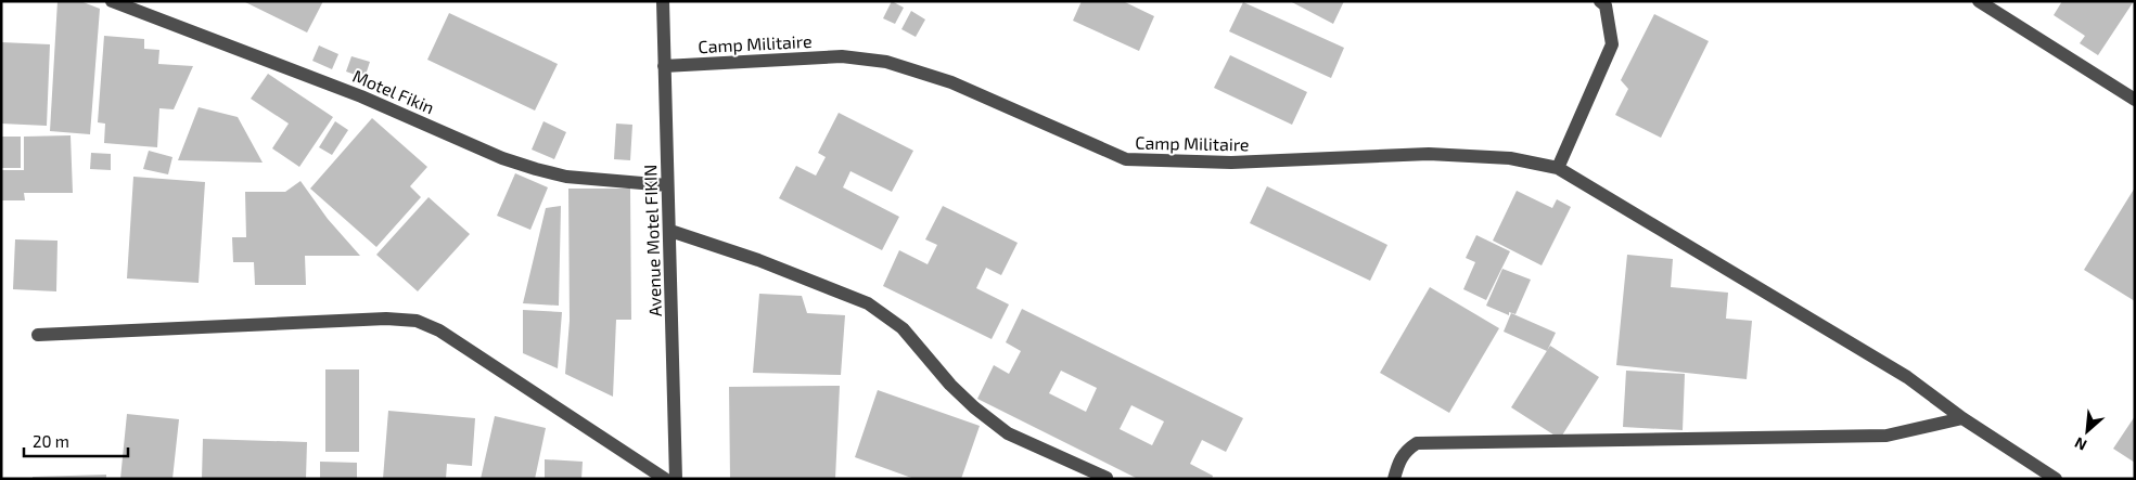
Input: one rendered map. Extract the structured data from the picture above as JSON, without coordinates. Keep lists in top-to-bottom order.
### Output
{
  "streets": {
    "street": ["Camp Militaire", "Motel Fikin", "Avenue Motel FIKIN"]
  },
  "crossings": [
    ["Camp Militaire", "Avenue Motel FIKIN"],
    ["Motel Fikin", "Avenue Motel FIKIN"]
  ],
  "scale_bar": "20 m",
  "north": "bottom left"
}
